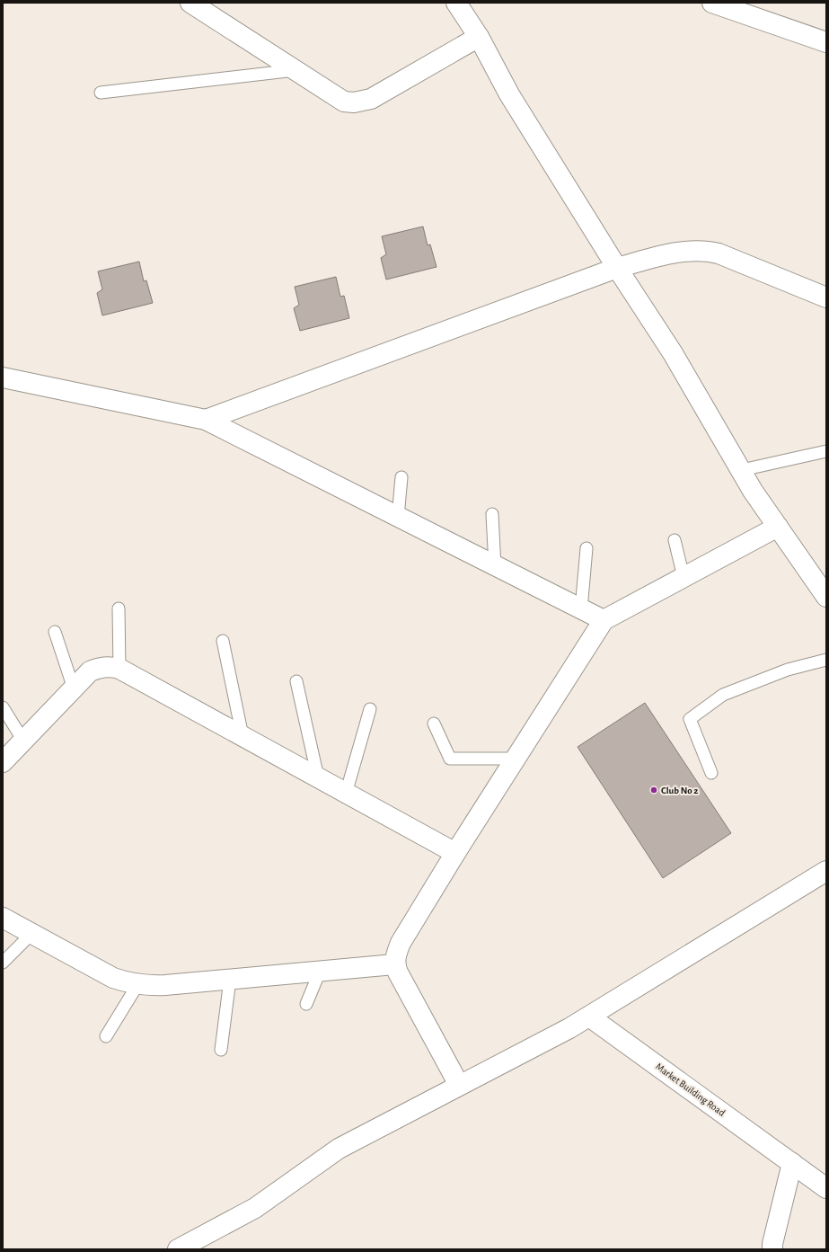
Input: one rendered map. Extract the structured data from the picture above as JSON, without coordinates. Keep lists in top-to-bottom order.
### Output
{
  "streets": {
    "street": ["Market Building Road"]
  },
  "places": ["Club No 2"]
}
